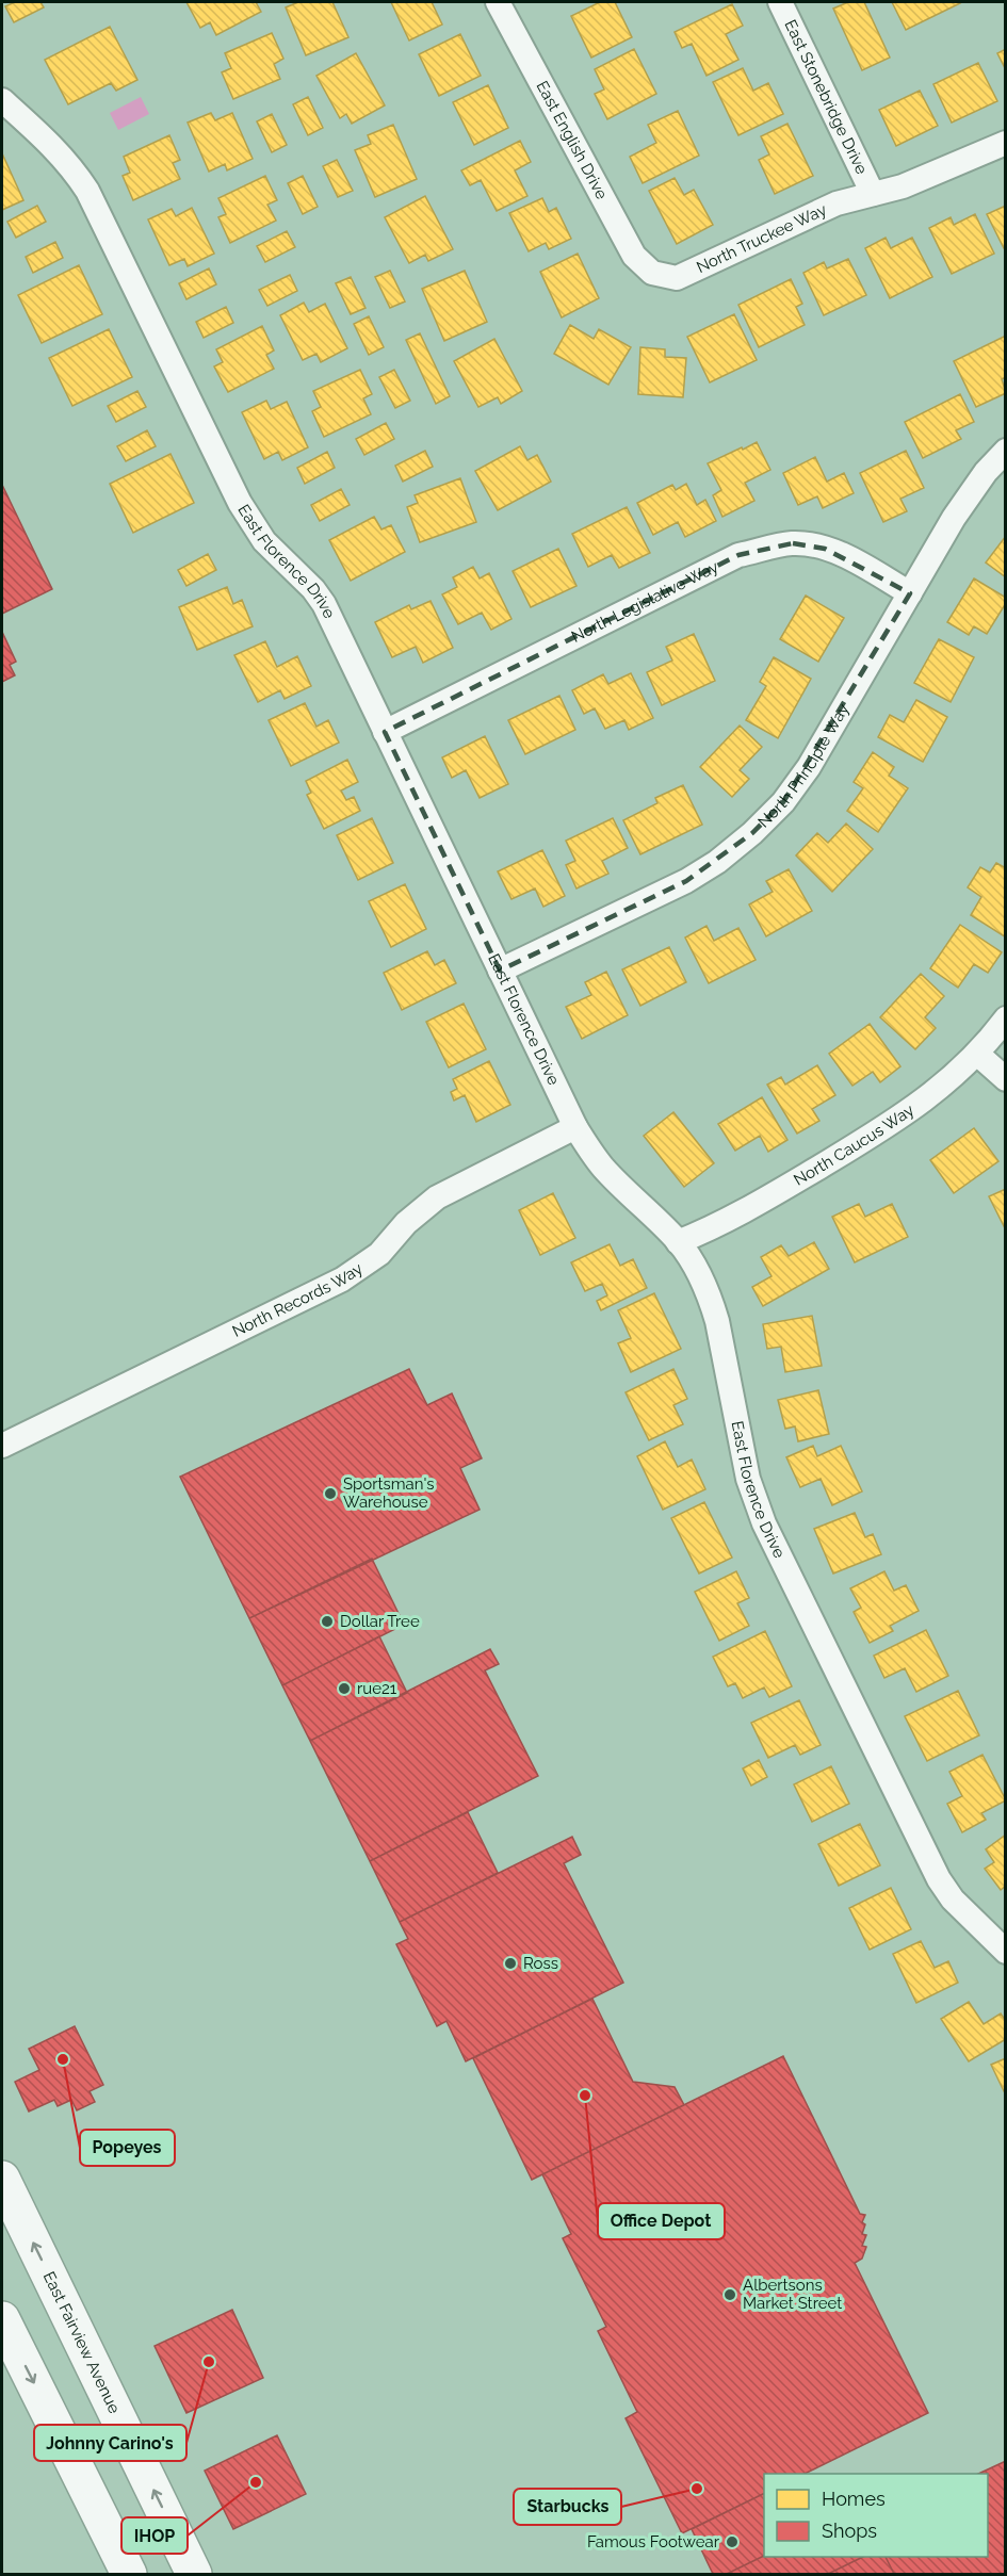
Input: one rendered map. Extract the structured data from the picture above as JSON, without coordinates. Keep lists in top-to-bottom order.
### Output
{
  "streets": {
    "main road": ["East Fairview Avenue"],
    "street": [
      "East Stonebridge Drive",
      "East English Drive",
      "North Truckee Way",
      "East Florence Drive",
      "North Legislative Way",
      "North Principle Way",
      "North Caucus Way",
      "North Records Way"
    ]
  },
  "crossings": [
    ["East Stonebridge Drive", "North Truckee Way"],
    ["East English Drive", "North Truckee Way"],
    ["East Florence Drive", "North Legislative Way"],
    ["East Florence Drive", "North Principle Way"],
    ["East Florence Drive", "North Caucus Way"],
    ["East Florence Drive", "North Records Way"],
    ["North Legislative Way", "North Principle Way"]
  ],
  "places": [
    "Sportsman's Warehouse",
    "Dollar Tree",
    "rue21",
    "Ross",
    "Popeyes",
    "Office Depot",
    "Albertsons Market Street",
    "Johnny Carino's",
    "IHOP",
    "Starbucks",
    "Famous Footwear"
  ],
  "legend": ["Homes", "Shops"]
}
